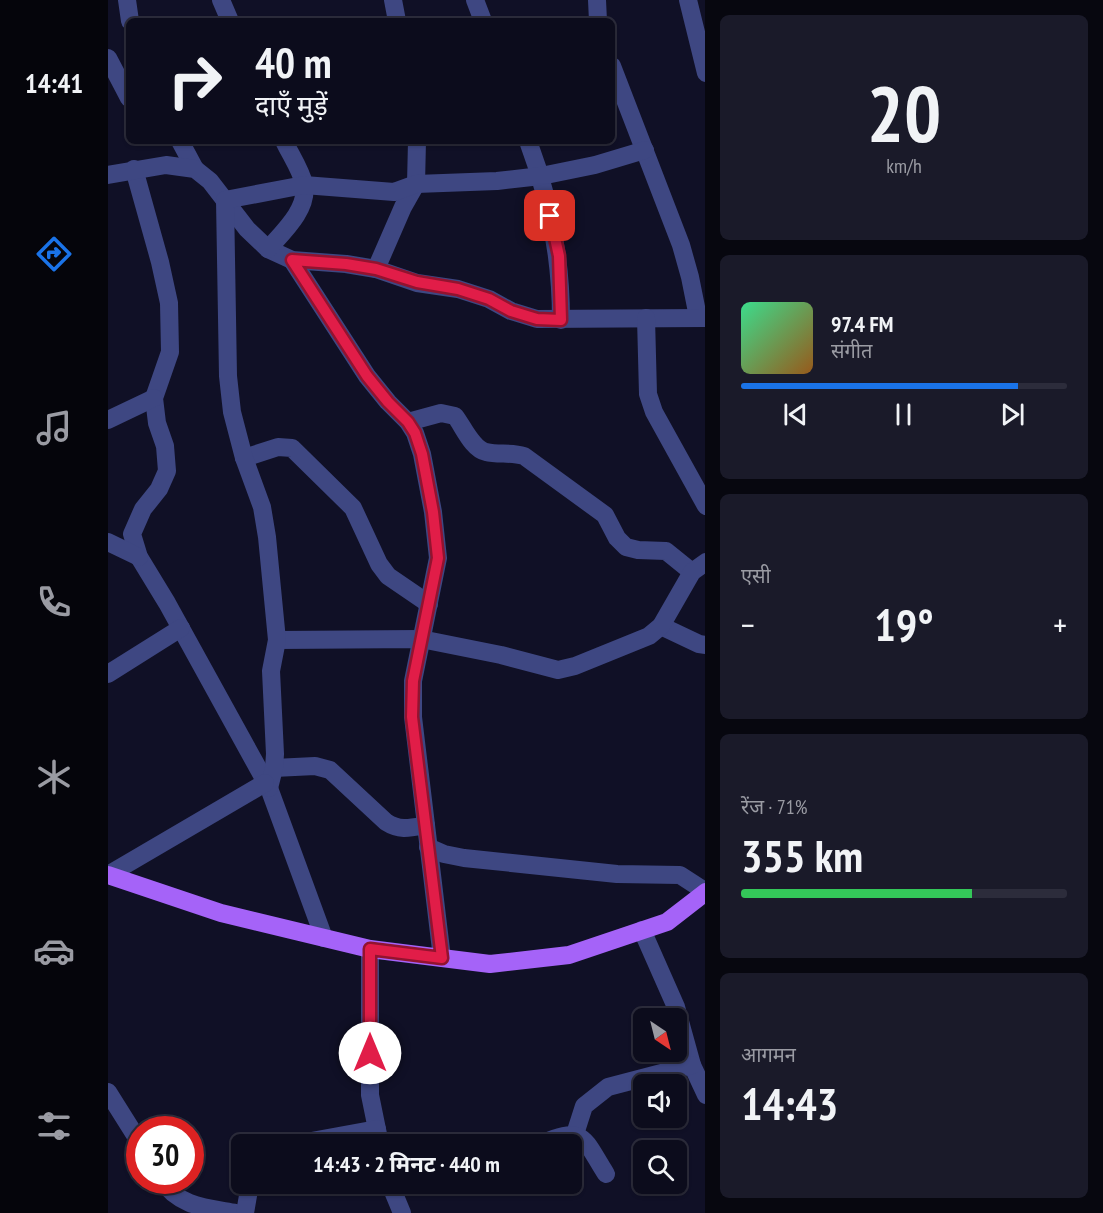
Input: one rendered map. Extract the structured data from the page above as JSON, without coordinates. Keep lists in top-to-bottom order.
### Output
{
  "north": "bottom right",
  "page": {
    "tabs": "14:41",
    "tile": [
      ["20", "km/h"],
      "एसी",
      ["रेंज · 71%", "355 km"],
      ["आगमन", "14:43"]
    ],
    "turn": ["40 m", "दाएँ मुड़ें"],
    "song": ["97.4 FM", "संगीत"],
    "heat": ["−", "19°", "+"],
    "limit": "30",
    "trip": "14:43 · 2 मिनट · 440 m"
  }
}
